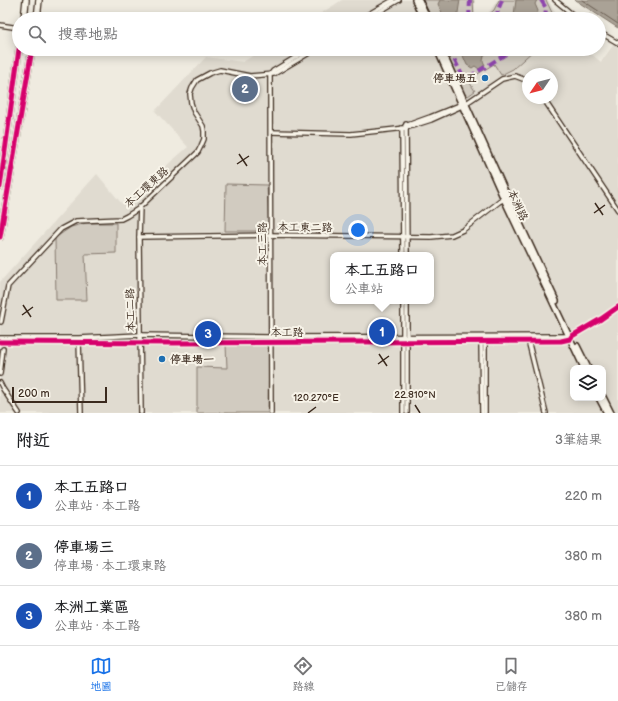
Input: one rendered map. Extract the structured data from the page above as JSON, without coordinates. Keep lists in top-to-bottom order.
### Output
{
  "streets": {
    "main road": ["本洲路"],
    "street": [
      "本工環東路",
      "本工東二路",
      "本工三路",
      "本工二路",
      "本工路"
    ]
  },
  "crossings": [
    ["本工環東路", "本工三路"],
    ["本工環東路", "本工二路"],
    ["本洲路", "本工東二路"],
    ["本洲路", "本工路"],
    ["本工東二路", "本工三路"],
    ["本工東二路", "本工二路"],
    ["本工三路", "本工路"],
    ["本工二路", "本工路"]
  ],
  "places": ["停車場五", "停車場一"],
  "scale_bar": "200 m",
  "north": "bottom left",
  "page": {
    "search": "搜尋地點",
    "pins": ["2", "1", "3"],
    "popup": ["本工五路口", "公車站"],
    "scale": "200 m",
    "heading": ["附近", "3筆結果"],
    "list": [
      {
        "mark": "1",
        "name": "本工五路口",
        "note": "公車站 · 本工路",
        "value": "220 m"
      },
      {
        "mark": "2",
        "name": "停車場三",
        "note": "停車場 · 本工環東路",
        "value": "380 m"
      },
      {
        "mark": "3",
        "name": "本洲工業區",
        "note": "公車站 · 本工路",
        "value": "380 m"
      }
    ],
    "nav": ["地圖", "路線", "已儲存"]
  },
  "coordinates": ["22.810°N", "120.270°E"]
}
